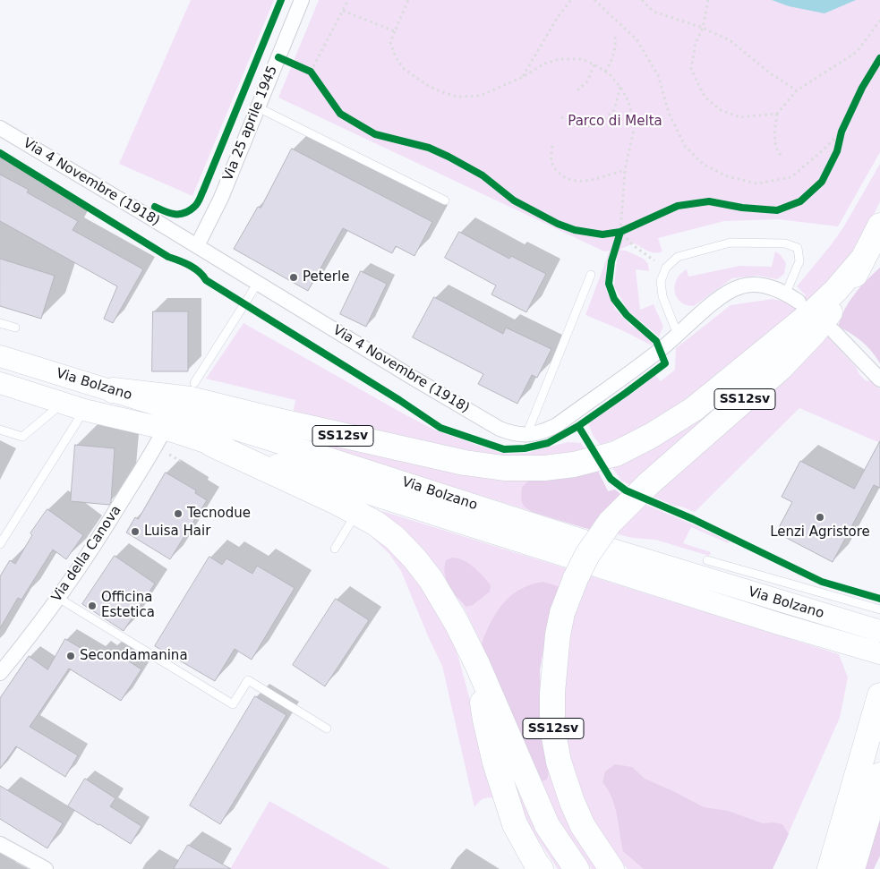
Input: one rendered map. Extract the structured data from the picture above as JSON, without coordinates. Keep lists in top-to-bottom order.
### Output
{
  "streets": {
    "highway": ["SS12sv"],
    "main road": ["Via Bolzano"],
    "street": ["Via 25 aprile 1945", "Via 4 Novembre (1918)", "Via della Canova"]
  },
  "crossings": [
    ["Via 25 aprile 1945", "Via 4 Novembre (1918)"],
    ["Via Bolzano", "SS12sv"],
    ["Via Bolzano", "Via della Canova"]
  ],
  "parks": ["Parco di Melta"],
  "places": [
    "Peterle",
    "Tecnodue",
    "Lenzi Agristore",
    "Luisa Hair",
    "Officina Estetica",
    "Secondamanina"
  ]
}
